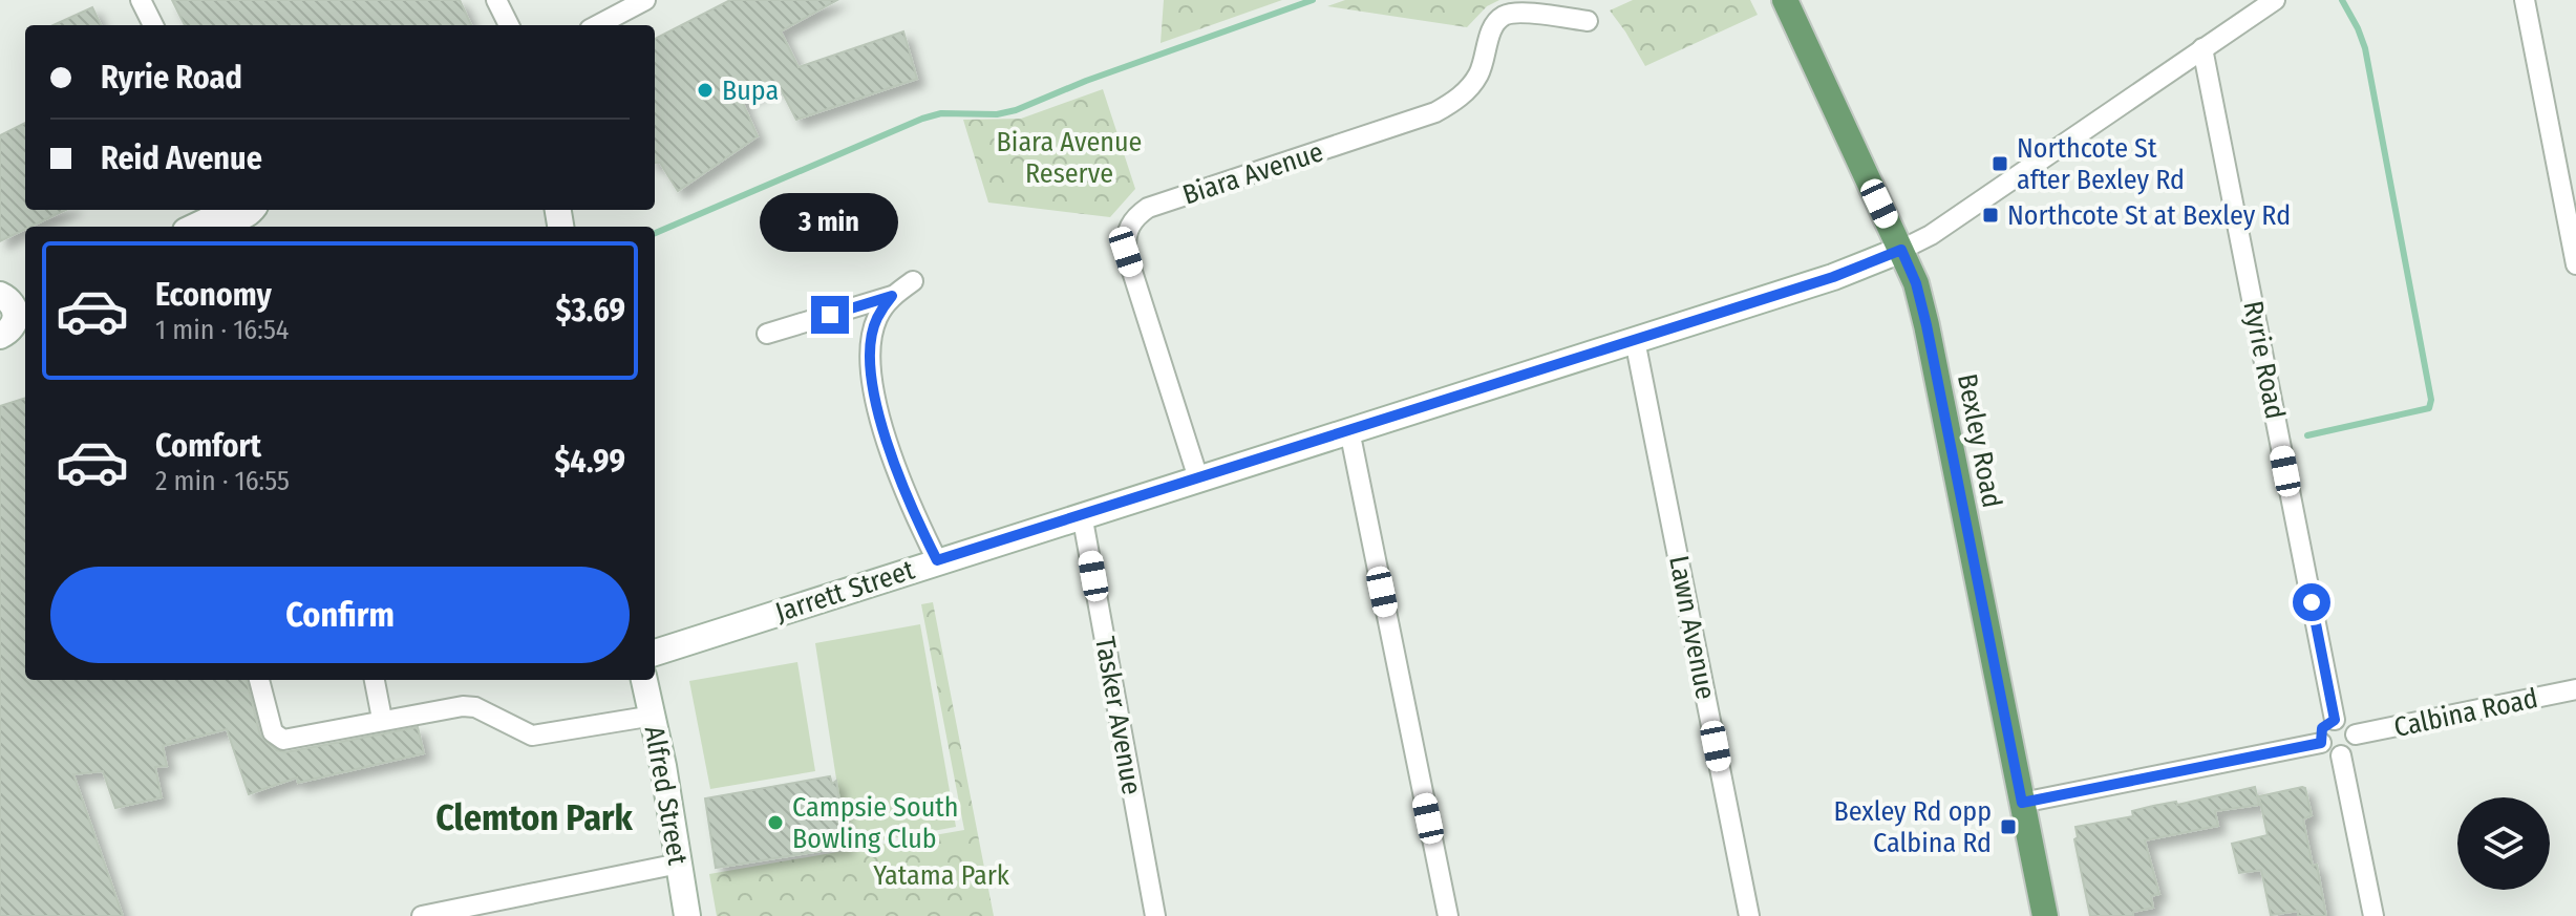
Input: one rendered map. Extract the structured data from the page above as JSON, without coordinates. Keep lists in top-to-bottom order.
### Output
{
  "streets": {
    "main road": ["Bexley Road"],
    "street": [
      "Biara Avenue",
      "Ryrie Road",
      "Jarrett Street",
      "Lawn Avenue",
      "Calbina Road",
      "Tasker Avenue",
      "Alfred Street"
    ]
  },
  "crossings": [
    ["Biara Avenue", "Jarrett Street"],
    ["Ryrie Road", "Calbina Road"],
    ["Bexley Road", "Jarrett Street"],
    ["Jarrett Street", "Lawn Avenue"],
    ["Jarrett Street", "Tasker Avenue"]
  ],
  "districts": ["Clemton Park"],
  "parks": ["Biara Avenue Reserve", "Yatama Park"],
  "places": {
    "other": ["Bupa", "Campsie South Bowling Club"],
    "transit": ["Northcote St after Bexley Rd", "Northcote St at Bexley Rd", "Bexley Rd opp Calbina Rd"]
  },
  "page": {
    "banner": ["Ryrie Road", "Reid Avenue"],
    "bubble": "3 min",
    "list": [
      {
        "name": "Economy",
        "note": "1 min · 16:54",
        "value": "$3.69"
      },
      {
        "name": "Comfort",
        "note": "2 min · 16:55",
        "value": "$4.99"
      }
    ],
    "buttons": "Confirm"
  }
}
